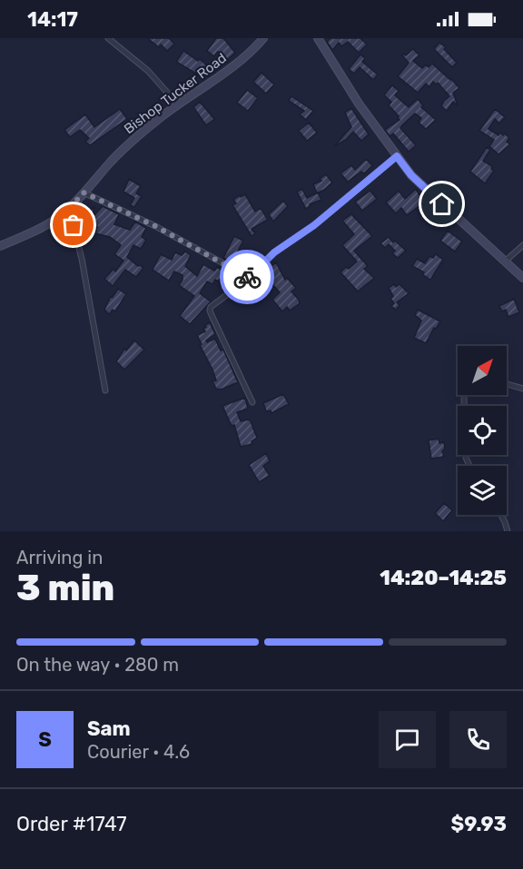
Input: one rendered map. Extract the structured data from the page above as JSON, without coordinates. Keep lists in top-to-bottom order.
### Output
{
  "streets": {
    "main road": ["Bishop Tucker Road"]
  },
  "north": "top right",
  "page": {
    "status": "14:17",
    "heading": ["3 min", "Arriving in", "14:20–14:25"],
    "panel": [
      "Sam",
      "Courier · 4.6",
      "Order #1747",
      "$9.93"
    ],
    "bar": "On the way · 280 m",
    "round": "S"
  }
}
